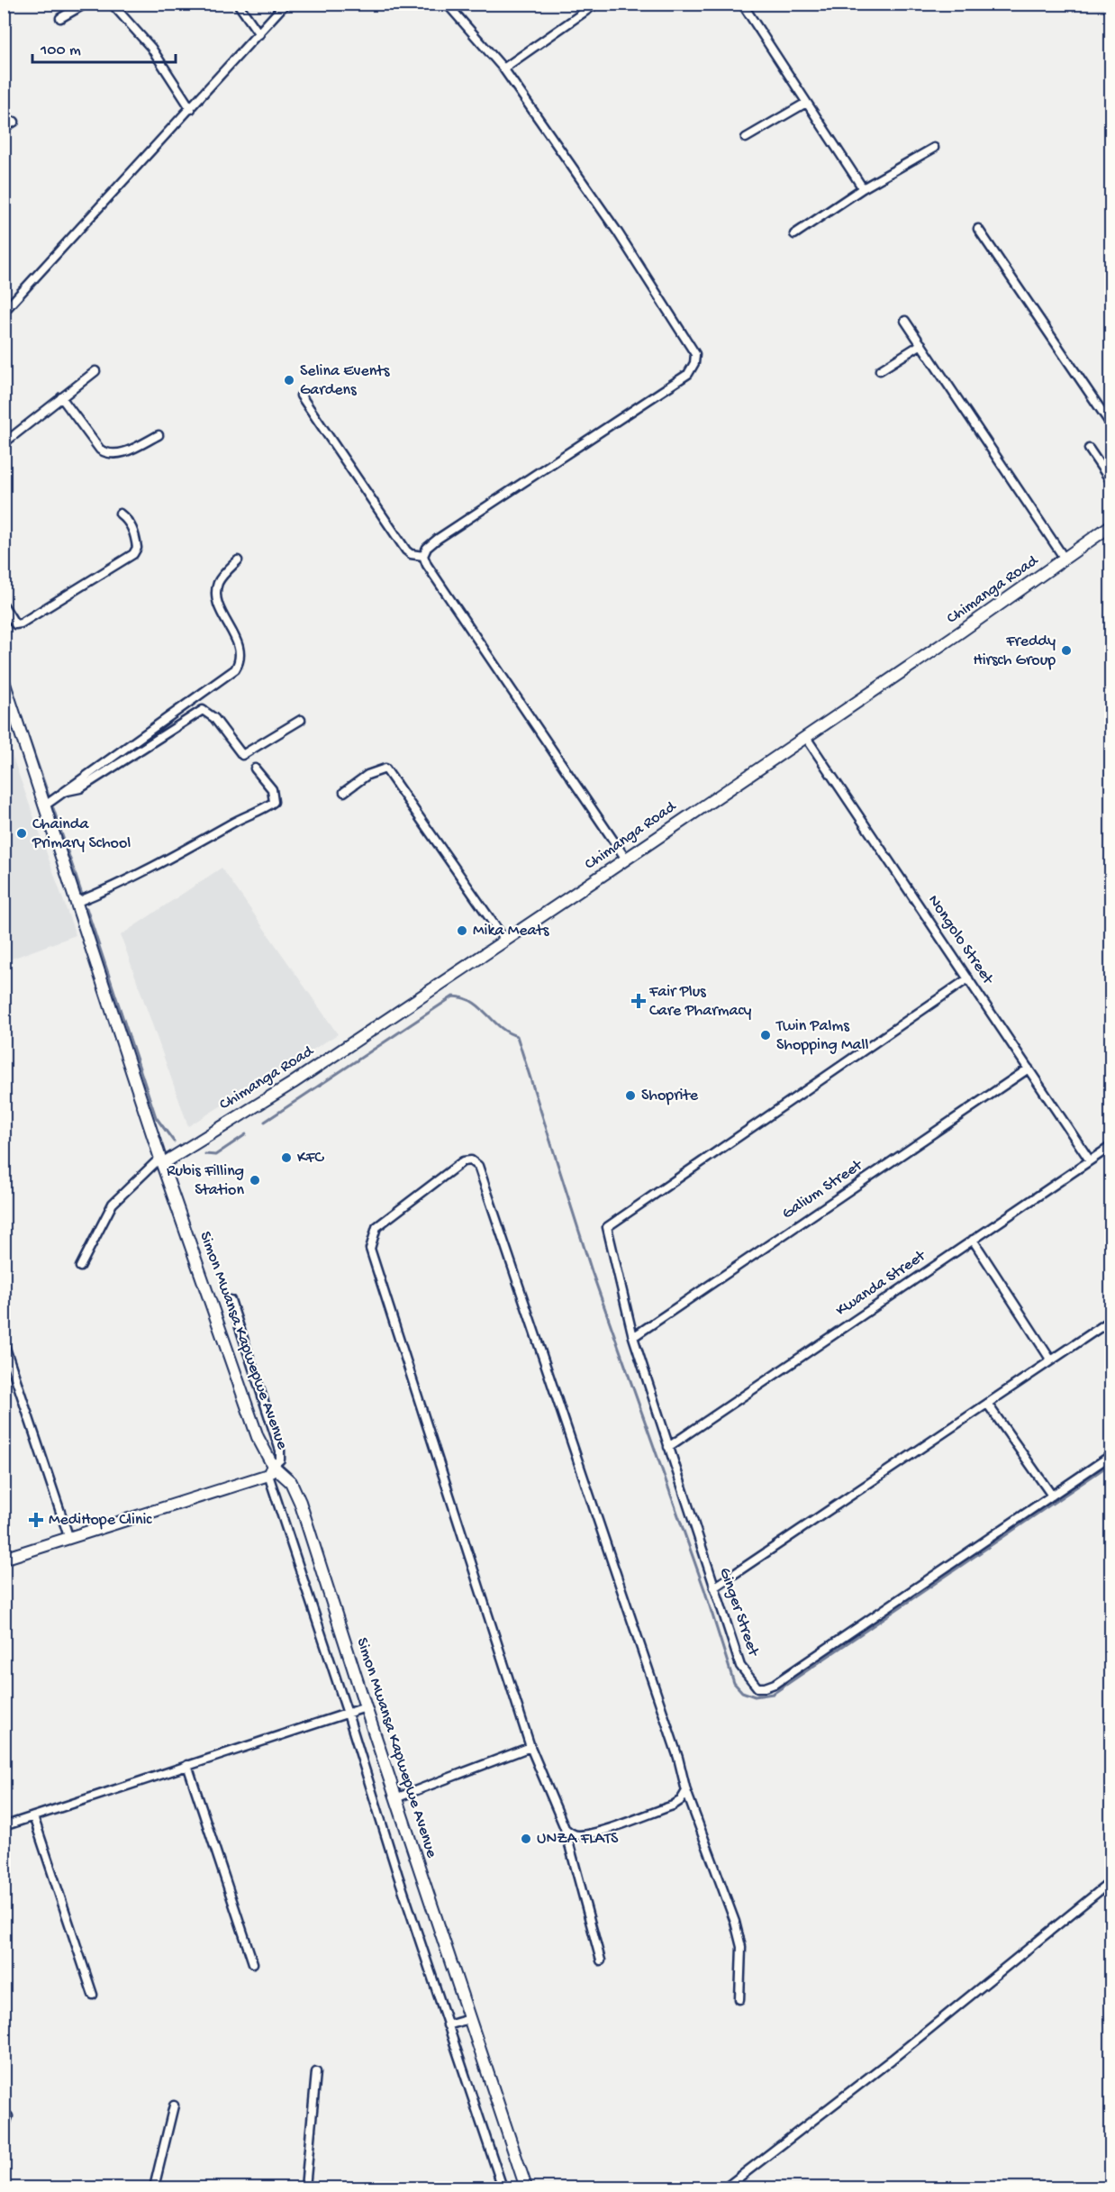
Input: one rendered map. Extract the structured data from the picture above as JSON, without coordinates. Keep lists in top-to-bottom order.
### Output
{
  "streets": {
    "main road": ["Chimanga Road", "Simon Mwansa Kapwepwe Avenue"],
    "street": [
      "Nongolo Street",
      "Galium Street",
      "Kwanda Street",
      "Ginger Street"
    ]
  },
  "crossings": [
    ["Chimanga Road", "Nongolo Street"],
    ["Chimanga Road", "Simon Mwansa Kapwepwe Avenue"],
    ["Nongolo Street", "Galium Street"],
    ["Nongolo Street", "Kwanda Street"],
    ["Nongolo Street", "Ginger Street"],
    ["Galium Street", "Ginger Street"],
    ["Kwanda Street", "Ginger Street"]
  ],
  "places": {
    "other": [
      "Selina Events Gardens",
      "Freddy Hirsch Group",
      "Chainda Primary School",
      "Mika Meats",
      "Twin Palms Shopping Mall",
      "Shoprite",
      "KFC",
      "Rubis Filling Station",
      "UNZA FLATS"
    ],
    "health": ["Fair Plus Care Pharmacy", "MediHope Clinic"]
  },
  "scale_bar": "100 m"
}
